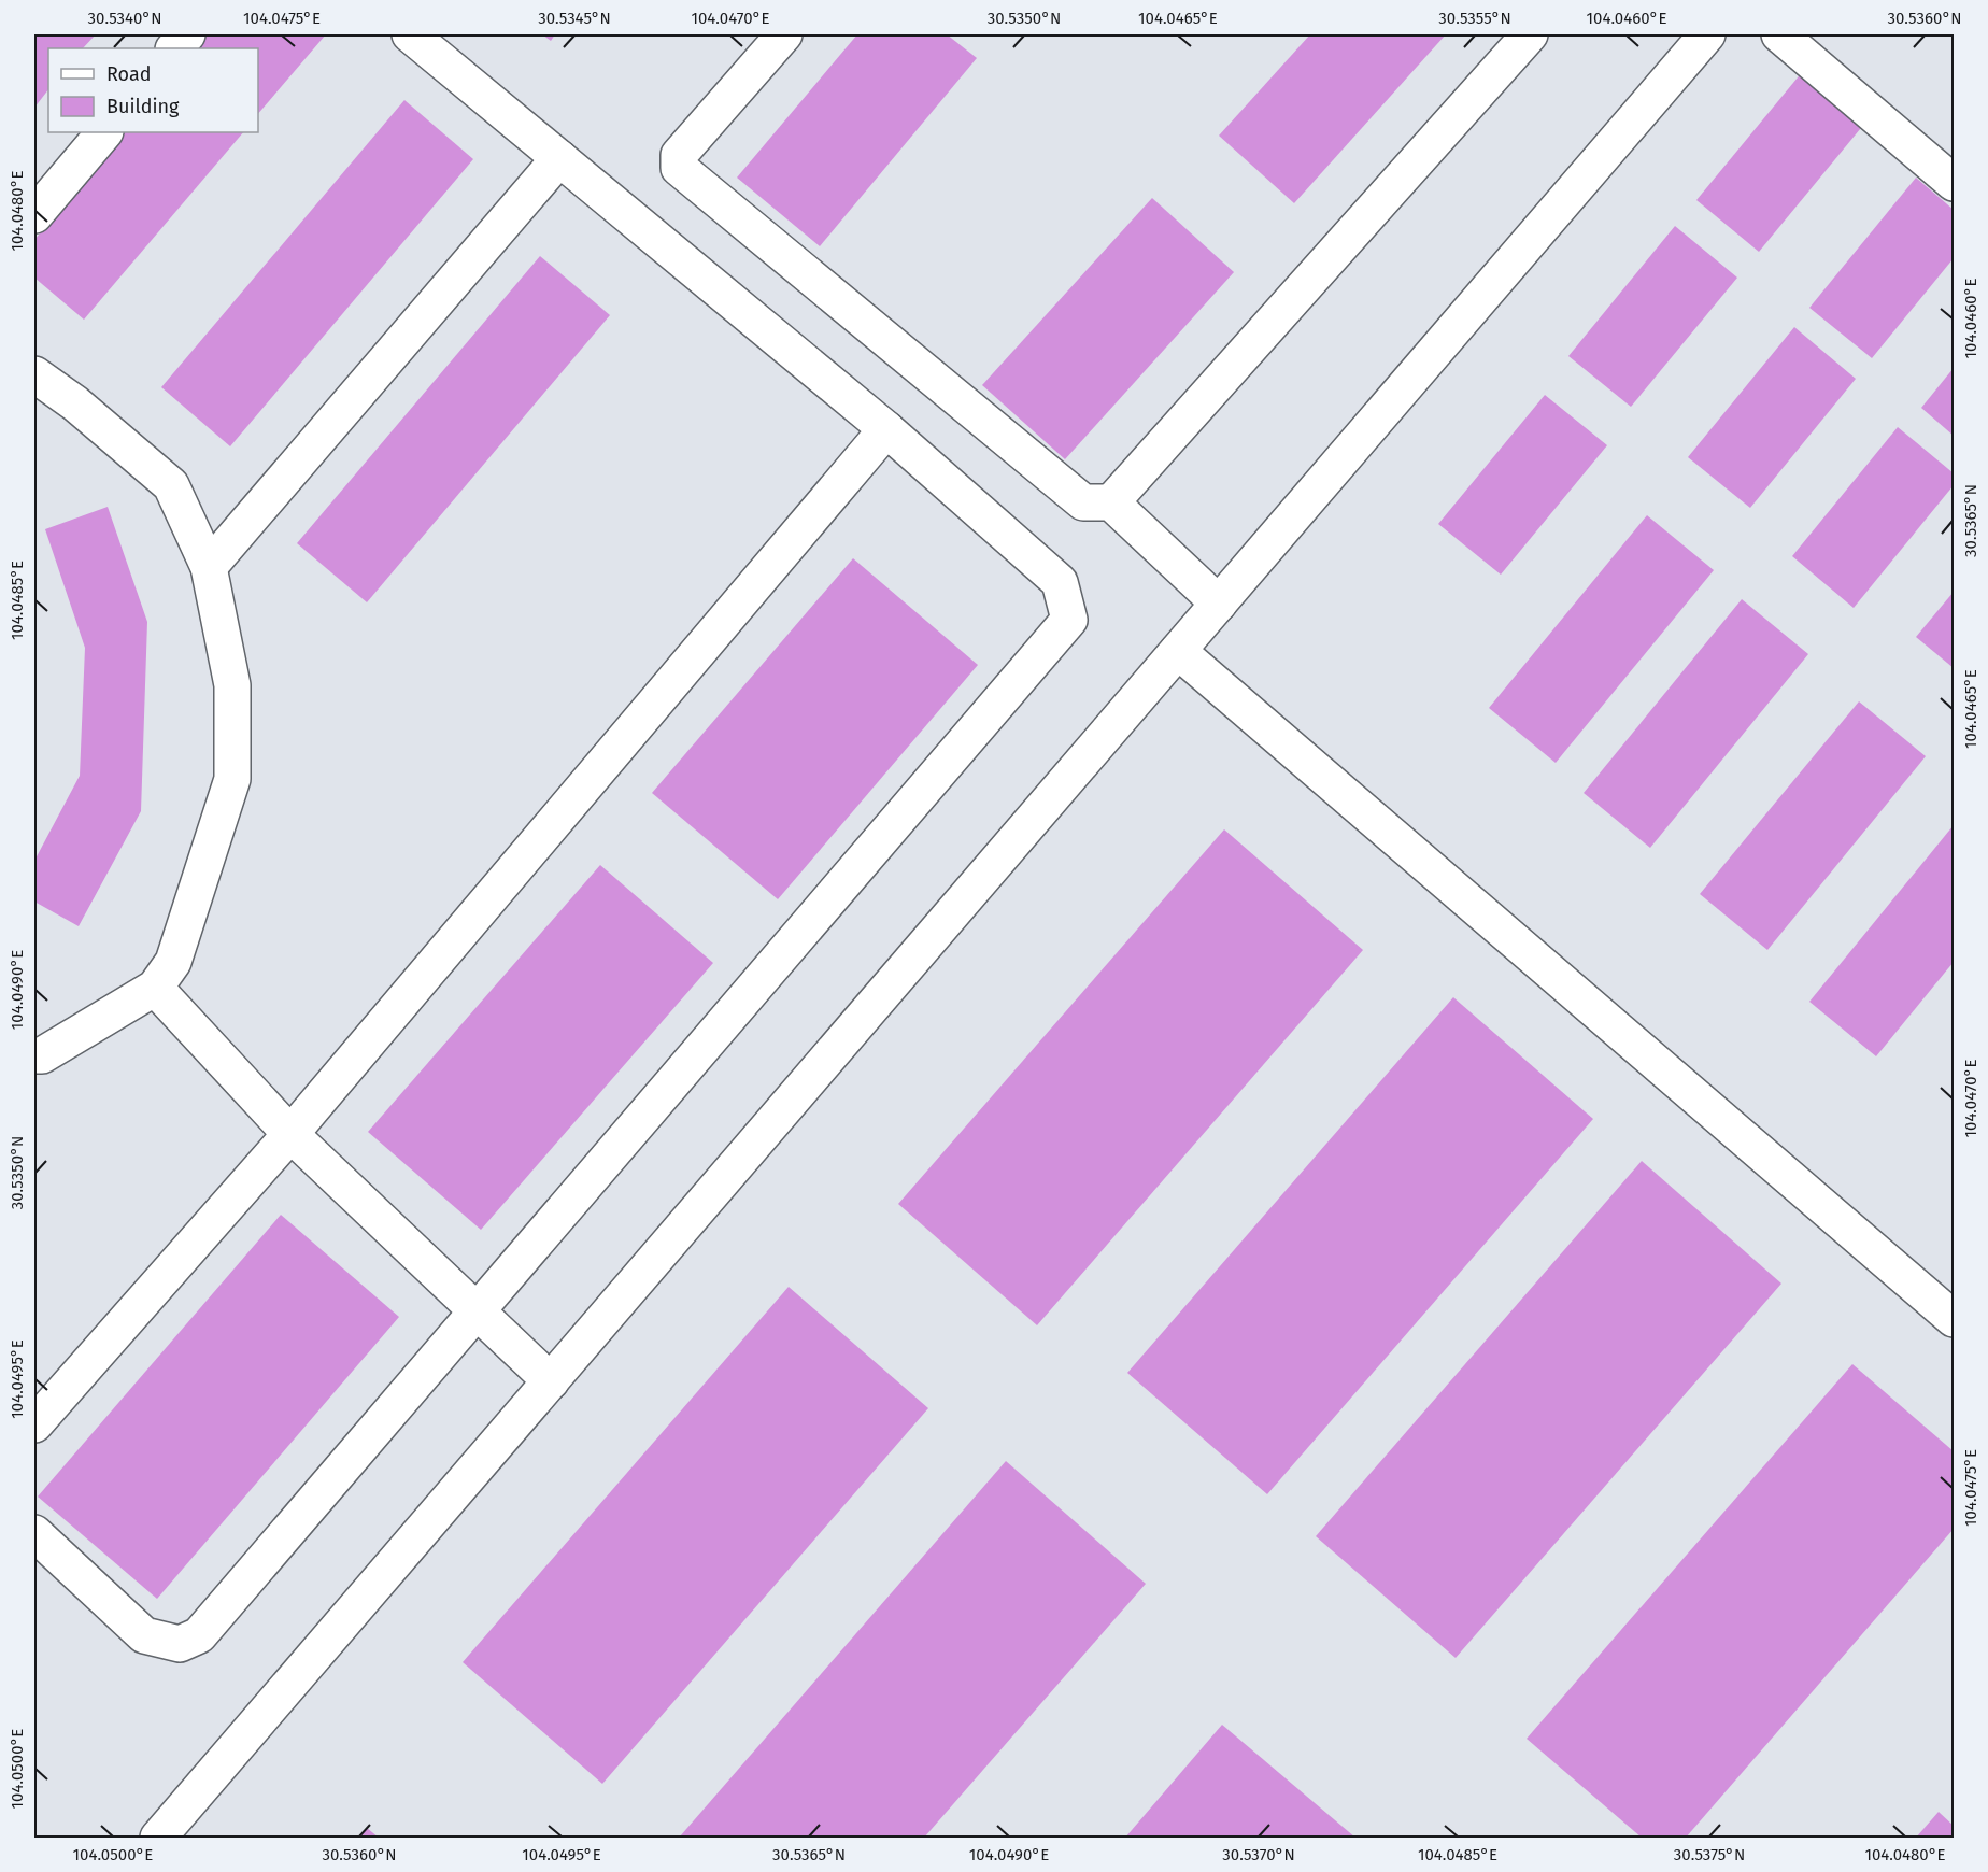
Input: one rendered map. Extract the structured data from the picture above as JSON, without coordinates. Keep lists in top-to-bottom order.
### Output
{
  "legend": ["Road", "Building"],
  "coordinates": [
    "30.5340°N",
    "104.0475°E",
    "30.5345°N",
    "104.0470°E",
    "30.5350°N",
    "104.0465°E",
    "30.5355°N",
    "104.0460°E",
    "30.5360°N",
    "104.0480°E",
    "30.5365°N",
    "104.0485°E",
    "104.0490°E",
    "104.0495°E",
    "104.0500°E",
    "30.5370°N",
    "30.5375°N"
  ]
}
